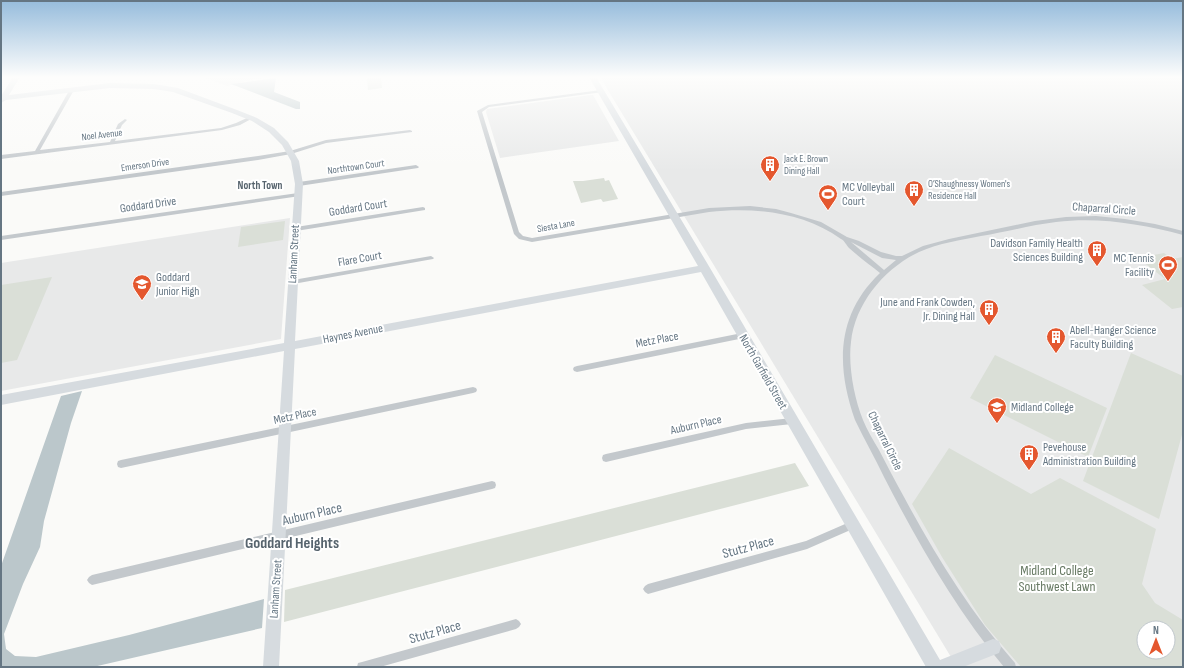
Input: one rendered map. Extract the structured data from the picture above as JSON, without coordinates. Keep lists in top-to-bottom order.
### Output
{
  "streets": {
    "street": [
      "Noel Avenue",
      "Emerson Drive",
      "Northtown Court",
      "Goddard Drive",
      "Goddard Court",
      "Chaparral Circle",
      "Siesta Lane",
      "Lanham Street",
      "Flare Court",
      "Haynes Avenue",
      "Metz Place",
      "North Garfield Street",
      "Auburn Place",
      "Stutz Place"
    ]
  },
  "crossings": [
    ["Noel Avenue", "Lanham Street"],
    ["Emerson Drive", "Lanham Street"],
    ["Northtown Court", "Goddard Drive"],
    ["Northtown Court", "Lanham Street"],
    ["Goddard Drive", "Lanham Street"],
    ["Goddard Court", "Lanham Street"],
    ["Chaparral Circle", "Siesta Lane"],
    ["Siesta Lane", "North Garfield Street"],
    ["Lanham Street", "Flare Court"],
    ["Lanham Street", "Haynes Avenue"],
    ["Lanham Street", "Metz Place"],
    ["Lanham Street", "Auburn Place"],
    ["Haynes Avenue", "North Garfield Street"],
    ["Metz Place", "North Garfield Street"],
    ["North Garfield Street", "Auburn Place"],
    ["North Garfield Street", "Stutz Place"]
  ],
  "districts": ["North Town", "Goddard Heights"],
  "parks": ["Midland College Southwest Lawn"],
  "places": {
    "building": [
      "Jack E. Brown Dining Hall",
      "O’Shaughnessy Women's Residence Hall",
      "Davidson Family Health Sciences Building",
      "June and Frank Cowden, Jr. Dining Hall",
      "Abell-Hanger Science Faculty Building",
      "Pevehouse Administration Building"
    ],
    "sports": ["MC Volleyball Court", "MC Tennis Facility"],
    "school or university": ["Goddard Junior High", "Midland College"]
  },
  "north": "top"
}
